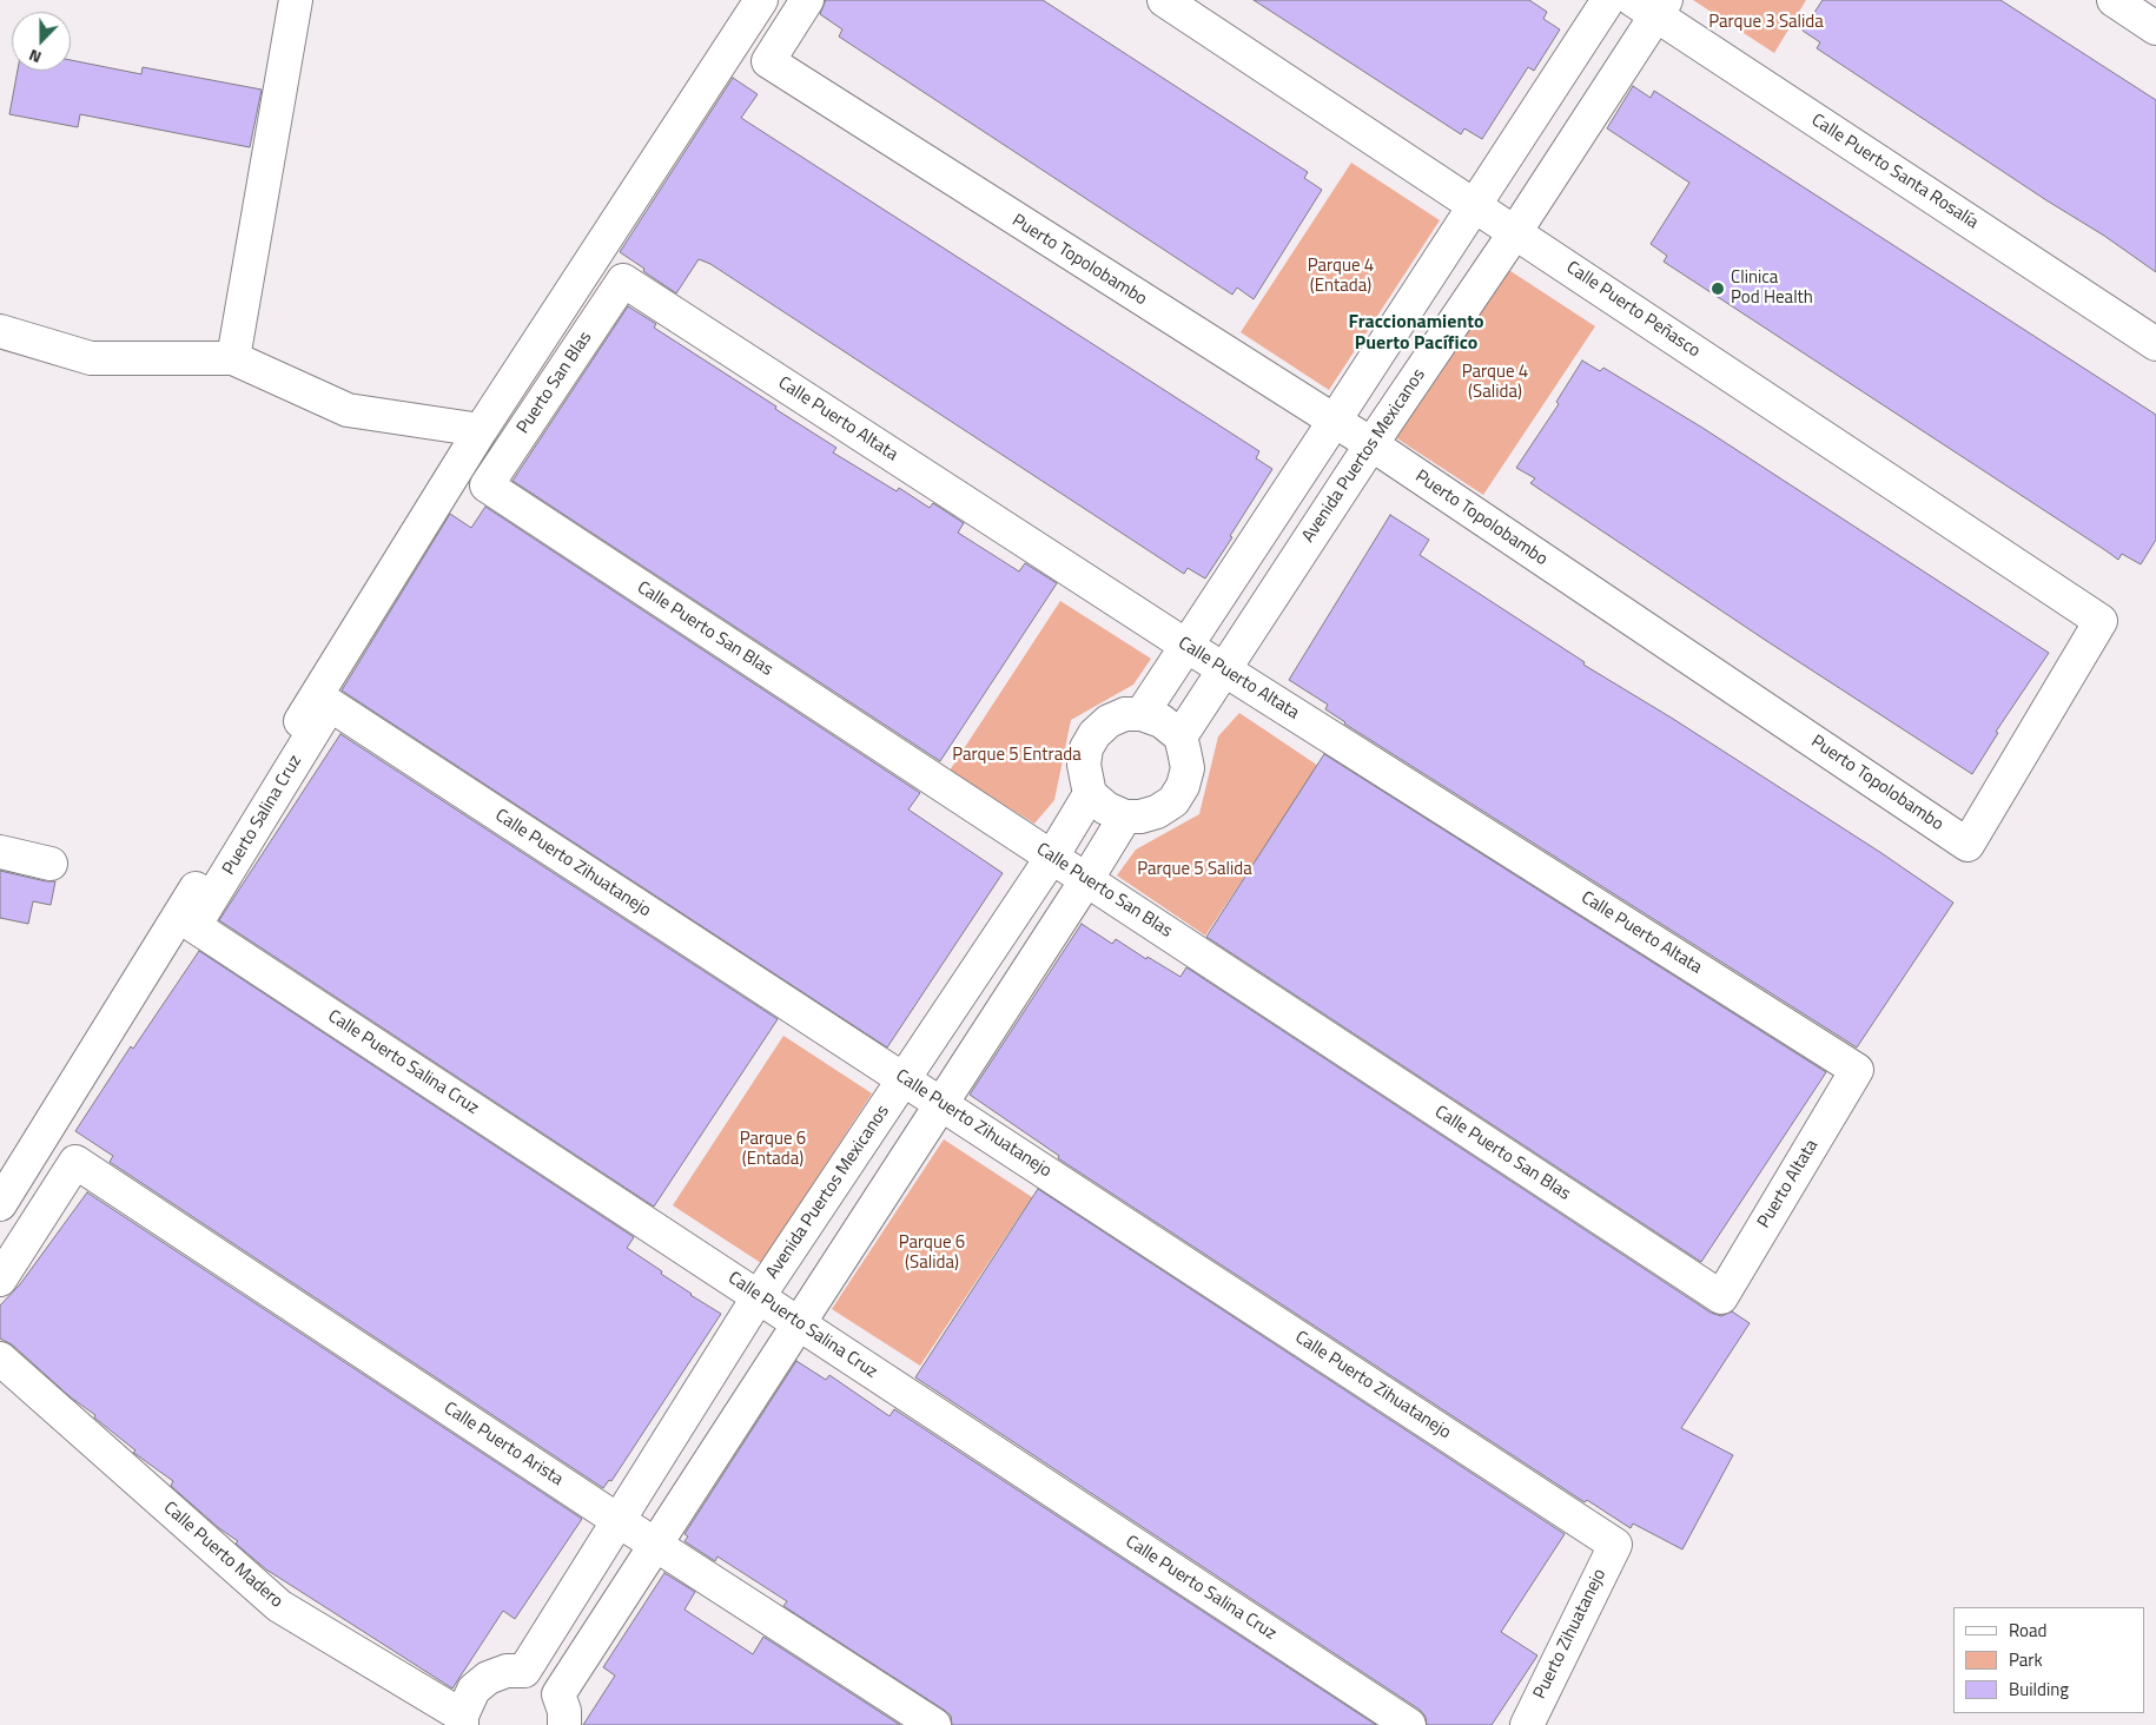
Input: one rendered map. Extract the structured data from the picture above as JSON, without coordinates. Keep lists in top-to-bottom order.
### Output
{
  "streets": {
    "street": [
      "Calle Puerto Santa Rosalía",
      "Puerto Topolobambo",
      "Calle Puerto Peñasco",
      "Puerto San Blas",
      "Calle Puerto Altata",
      "Avenida Puertos Mexicanos",
      "Calle Puerto San Blas",
      "Puerto Salina Cruz",
      "Calle Puerto Zihuatanejo",
      "Calle Puerto Salina Cruz",
      "Puerto Altata",
      "Calle Puerto Arista",
      "Calle Puerto Madero",
      "Puerto Zihuatanejo"
    ]
  },
  "crossings": [
    ["Calle Puerto Santa Rosalía", "Avenida Puertos Mexicanos"],
    ["Puerto Topolobambo", "Calle Puerto Peñasco"],
    ["Puerto Topolobambo", "Avenida Puertos Mexicanos"],
    ["Calle Puerto Peñasco", "Avenida Puertos Mexicanos"],
    ["Puerto San Blas", "Calle Puerto Altata"],
    ["Puerto San Blas", "Calle Puerto San Blas"],
    ["Calle Puerto Altata", "Avenida Puertos Mexicanos"],
    ["Calle Puerto Altata", "Puerto Altata"],
    ["Avenida Puertos Mexicanos", "Calle Puerto San Blas"],
    ["Avenida Puertos Mexicanos", "Calle Puerto Zihuatanejo"],
    ["Avenida Puertos Mexicanos", "Calle Puerto Salina Cruz"],
    ["Avenida Puertos Mexicanos", "Calle Puerto Arista"],
    ["Avenida Puertos Mexicanos", "Calle Puerto Madero"],
    ["Calle Puerto San Blas", "Puerto Altata"],
    ["Puerto Salina Cruz", "Calle Puerto Zihuatanejo"],
    ["Puerto Salina Cruz", "Calle Puerto Salina Cruz"],
    ["Calle Puerto Zihuatanejo", "Puerto Zihuatanejo"]
  ],
  "districts": ["Fraccionamiento Puerto Pacífico"],
  "parks": [
    "Parque 3 Salida",
    "Parque 4 (Entada)",
    "Parque 4 (Salida)",
    "Parque 5 Entrada",
    "Parque 5 Salida",
    "Parque 6 (Entada)",
    "Parque 6 (Salida)"
  ],
  "places": ["Clinica Pod Health"],
  "legend": ["Road", "Park", "Building"],
  "north": "bottom"
}
